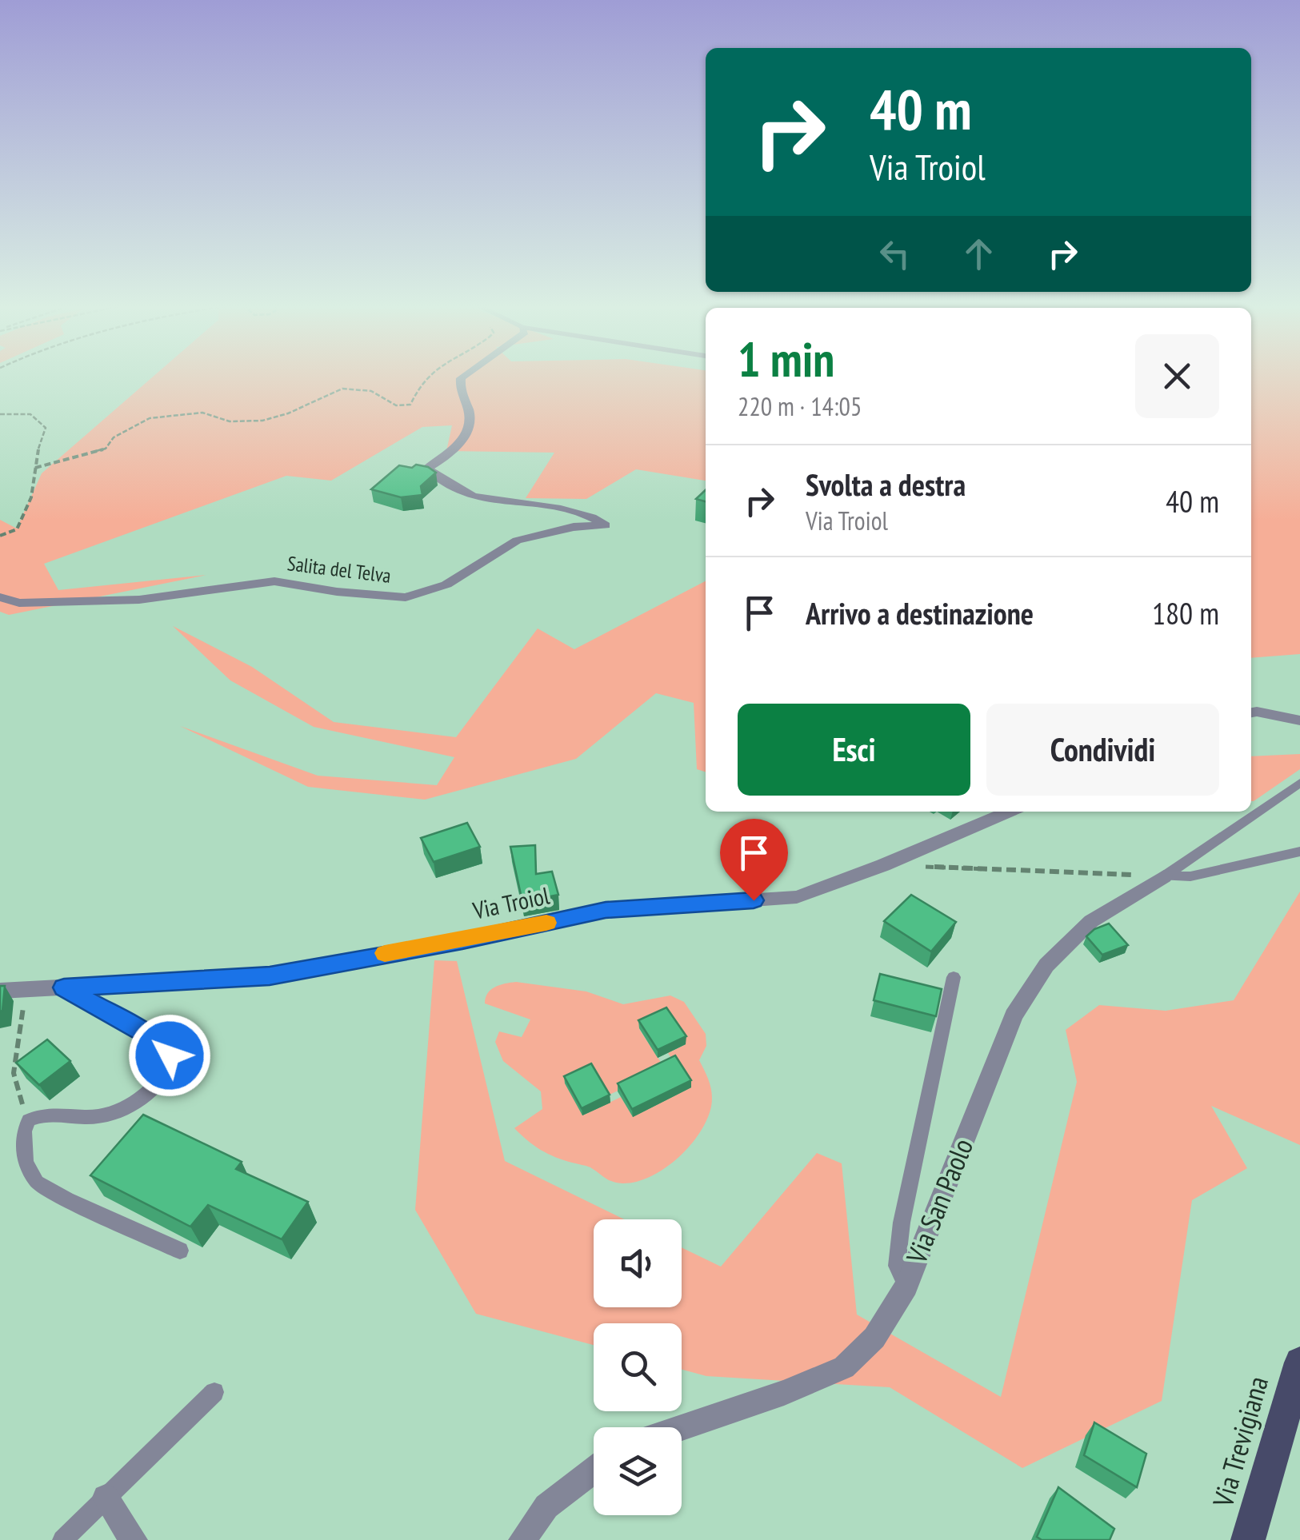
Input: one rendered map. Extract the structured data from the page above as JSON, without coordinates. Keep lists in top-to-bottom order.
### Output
{
  "streets": {
    "main road": ["Via Trevigiana"],
    "street": ["Salita del Telva", "Via Troiol", "Via San Paolo"]
  },
  "page": {
    "turn": ["40 m", "Via Troiol"],
    "heading": ["1 min", "220 m · 14:05"],
    "list": [
      {
        "name": "Svolta a destra",
        "note": "Via Troiol",
        "value": "40 m"
      },
      {
        "name": "Arrivo a destinazione",
        "value": "180 m"
      }
    ],
    "buttons": ["Esci", "Condividi"]
  }
}
